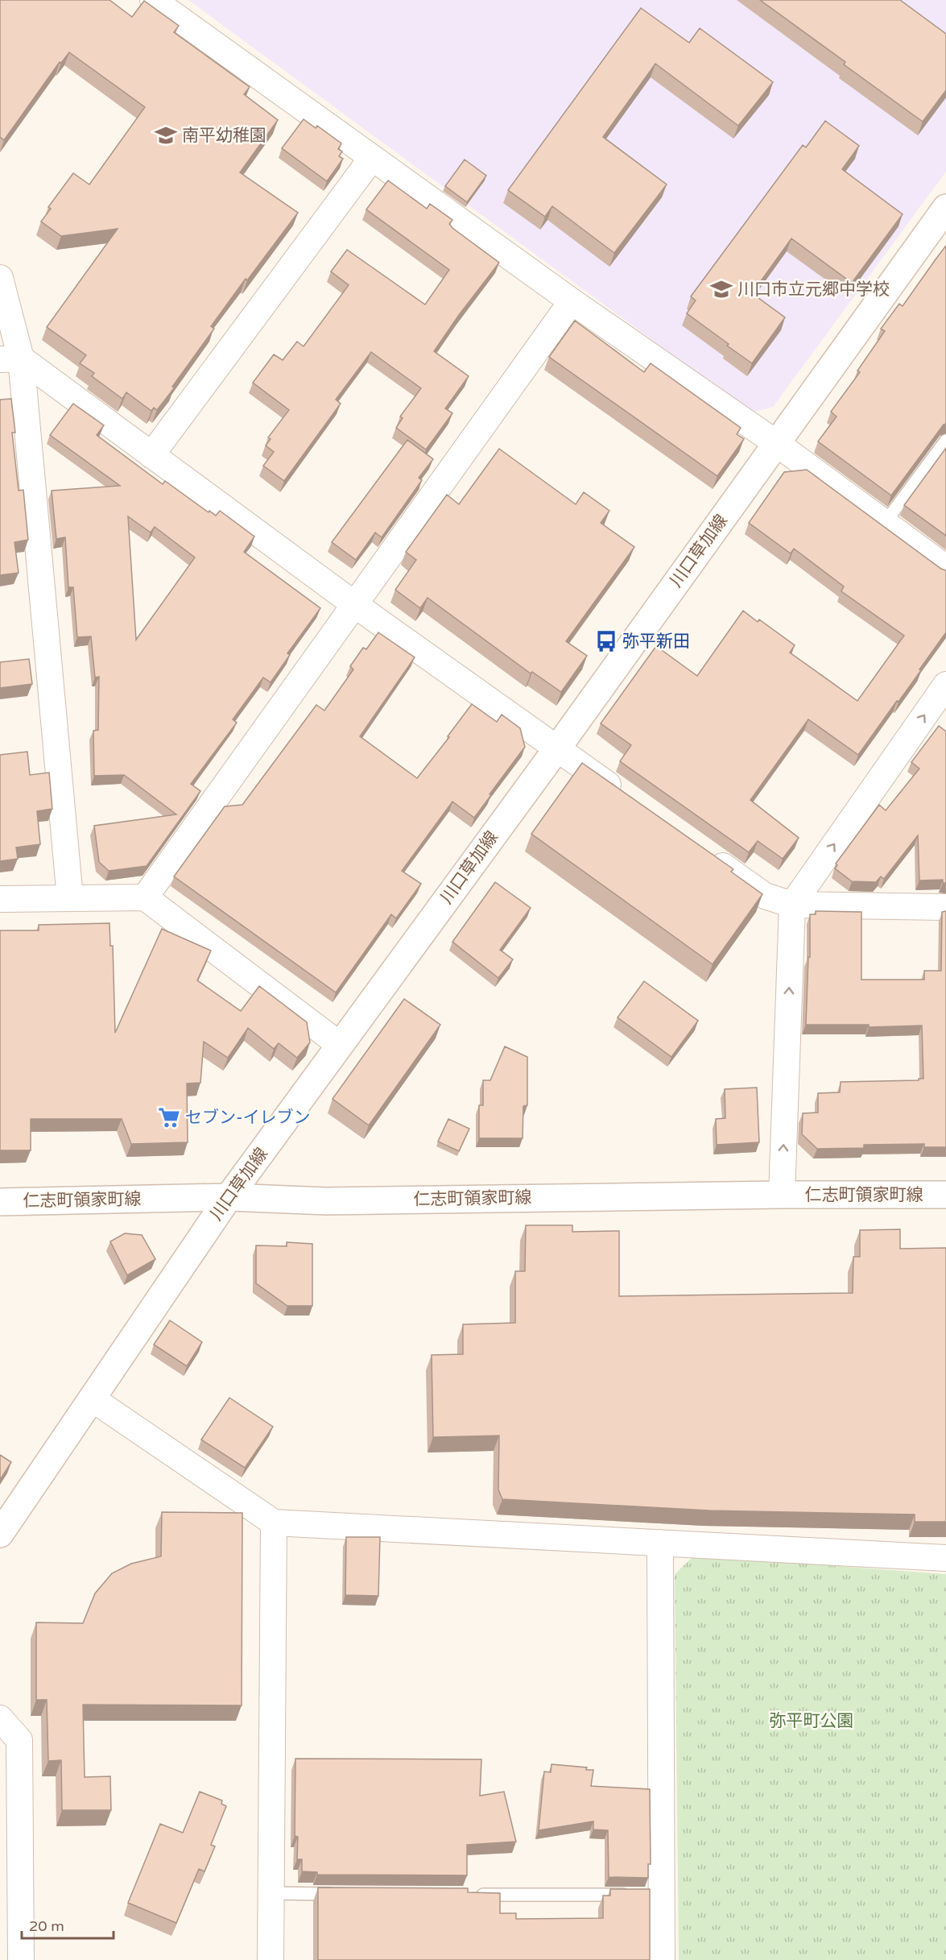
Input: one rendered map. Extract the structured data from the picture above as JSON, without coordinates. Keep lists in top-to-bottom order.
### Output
{
  "streets": {
    "main road": ["川口草加線", "仁志町領家町線"]
  },
  "crossings": [
    ["川口草加線", "仁志町領家町線"]
  ],
  "parks": ["弥平町公園"],
  "places": {
    "school or university": ["南平幼稚園", "川口市立元郷中学校"],
    "bus stop": ["弥平新田"],
    "supermarket": ["セブン-イレブン"]
  },
  "scale_bar": "20 m"
}
